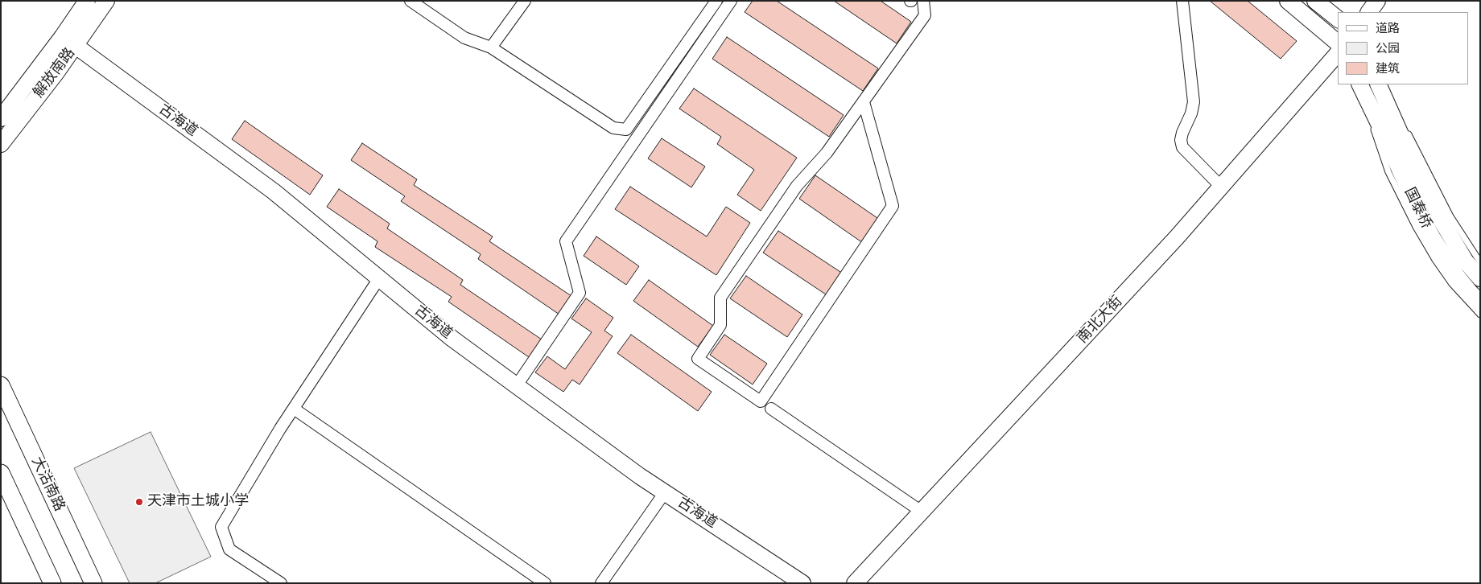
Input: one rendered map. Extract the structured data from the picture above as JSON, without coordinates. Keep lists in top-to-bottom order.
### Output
{
  "streets": {
    "main road": ["大沽南路"],
    "street": [
      "解放南路",
      "古海道",
      "国泰桥",
      "南北大街"
    ]
  },
  "crossings": [
    ["解放南路", "古海道"]
  ],
  "places": ["天津市土城小学"],
  "legend": ["道路", "公园", "建筑"]
}
